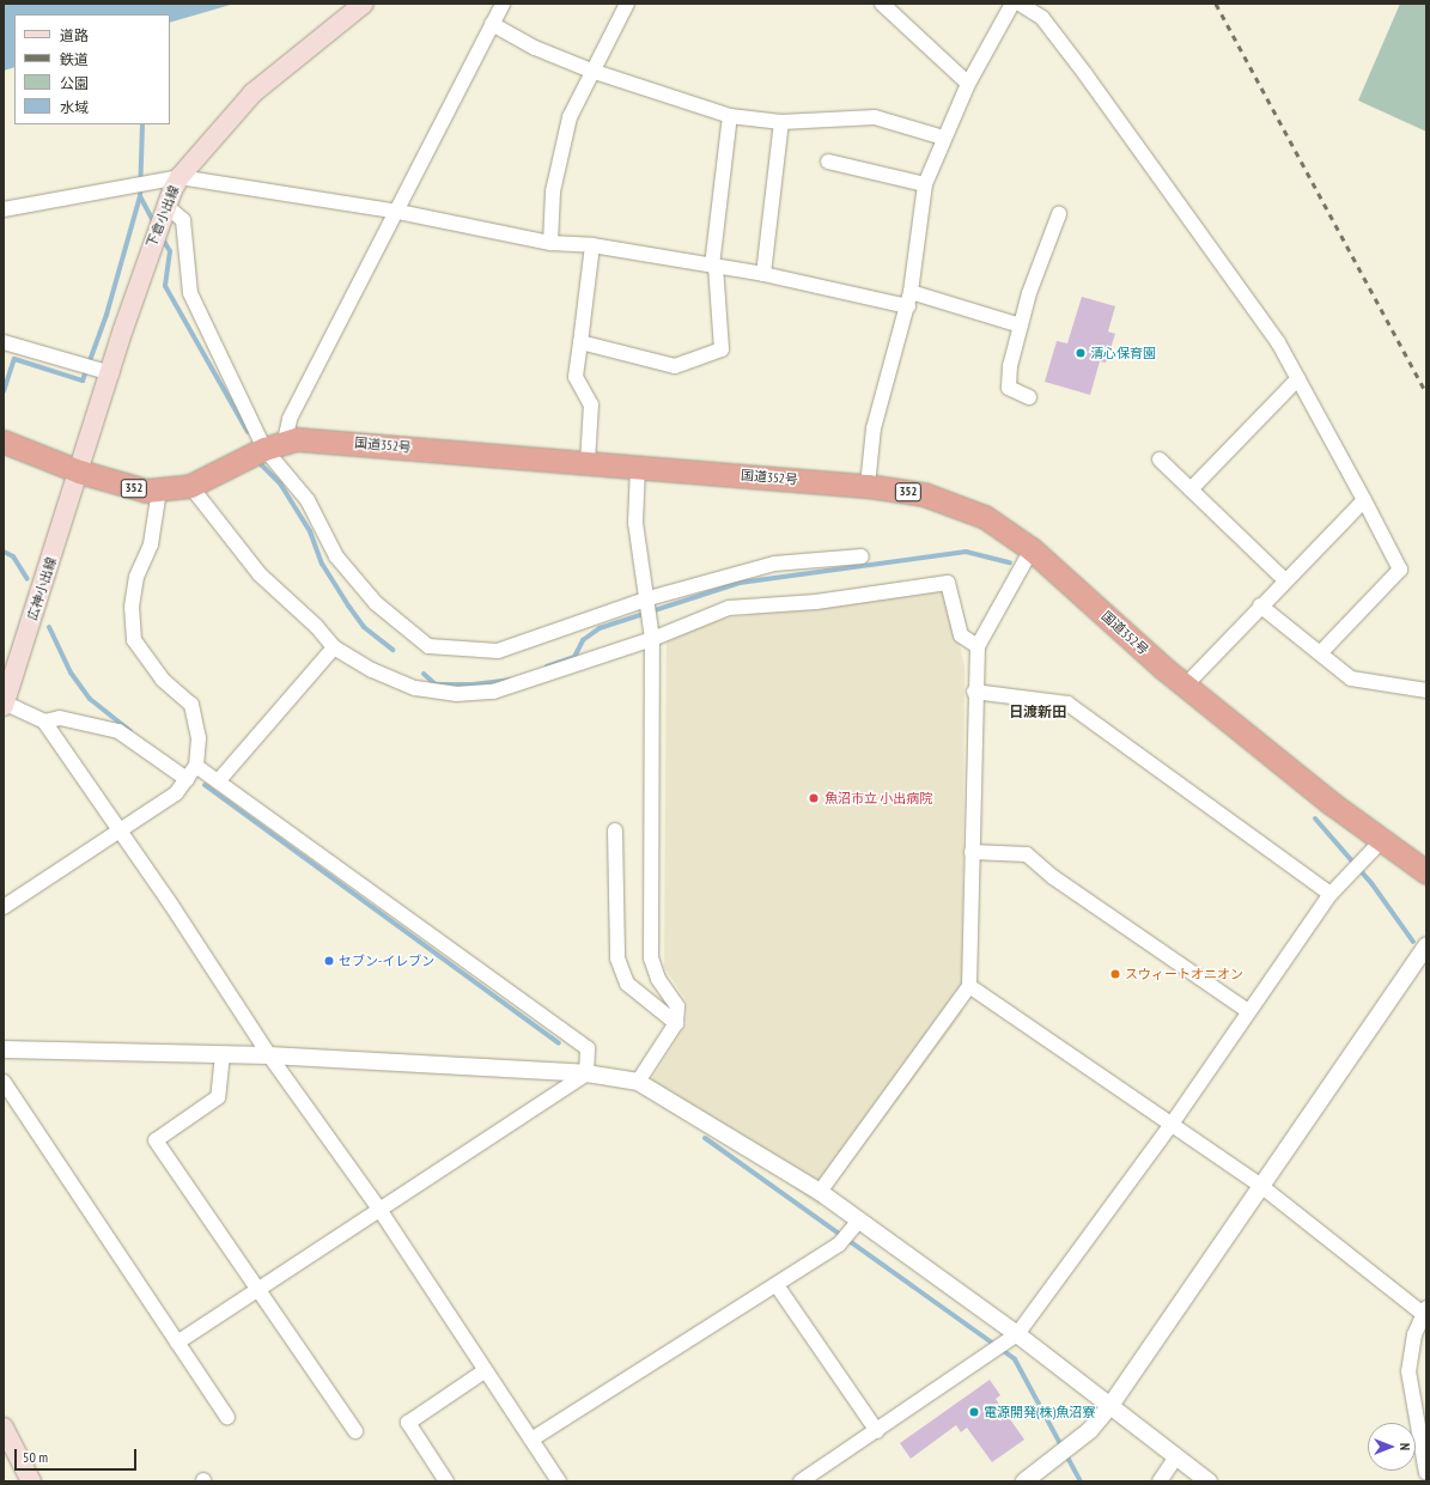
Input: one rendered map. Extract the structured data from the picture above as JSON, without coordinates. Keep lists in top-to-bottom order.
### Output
{
  "streets": {
    "highway": ["国道352号", "352"],
    "main road": ["下倉小出線", "広神小出線"]
  },
  "crossings": [
    ["下倉小出線", "国道352号"],
    ["下倉小出線", "広神小出線"],
    ["国道352号", "広神小出線"]
  ],
  "districts": ["日渡新田"],
  "places": [
    "清心保育園",
    "魚沼市立 小出病院",
    "セブン-イレブン",
    "スウィートオニオン",
    "電源開発(株)魚沼寮"
  ],
  "legend": [
    "道路",
    "鉄道",
    "公園",
    "水域"
  ],
  "scale_bar": "50 m",
  "north": "right"
}
